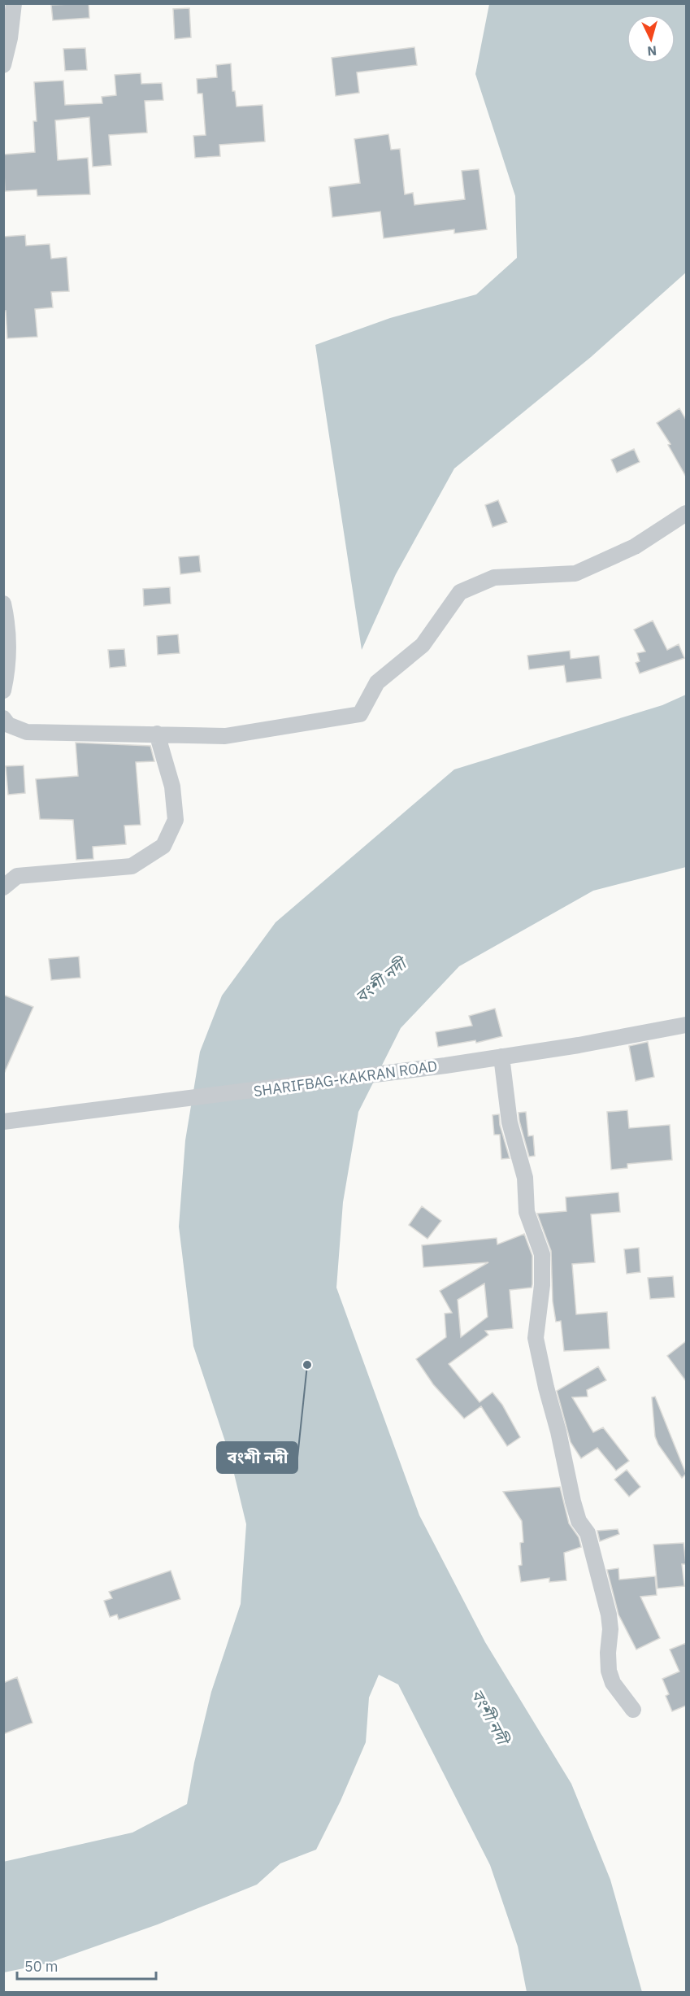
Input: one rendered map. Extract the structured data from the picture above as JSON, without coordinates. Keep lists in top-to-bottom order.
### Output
{
  "streets": {
    "street": ["SHARIFBAG-KAKRAN ROAD"]
  },
  "water": ["বংশী নদী"],
  "places": ["বংশী নদী"],
  "scale_bar": "50 m",
  "north": "bottom"
}
